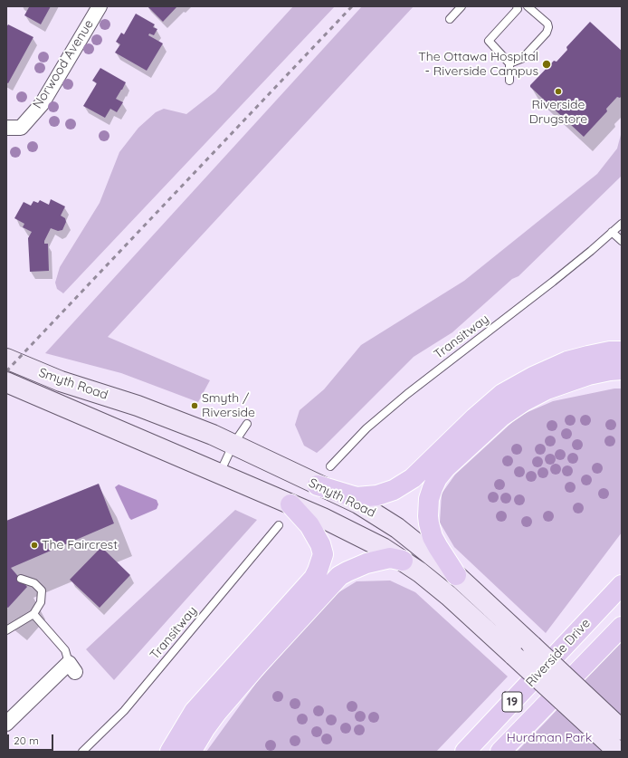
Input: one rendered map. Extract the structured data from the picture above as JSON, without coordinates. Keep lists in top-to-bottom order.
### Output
{
  "streets": {
    "main road": ["Smyth Road", "Riverside Drive", "19"],
    "street": ["Norwood Avenue"],
    "lane": ["Transitway"]
  },
  "parks": ["Hurdman Park"],
  "places": [
    "The Ottawa Hospital - Riverside Campus",
    "Riverside Drugstore",
    "Smyth / Riverside",
    "The Faircrest"
  ],
  "scale_bar": "20 m"
}
